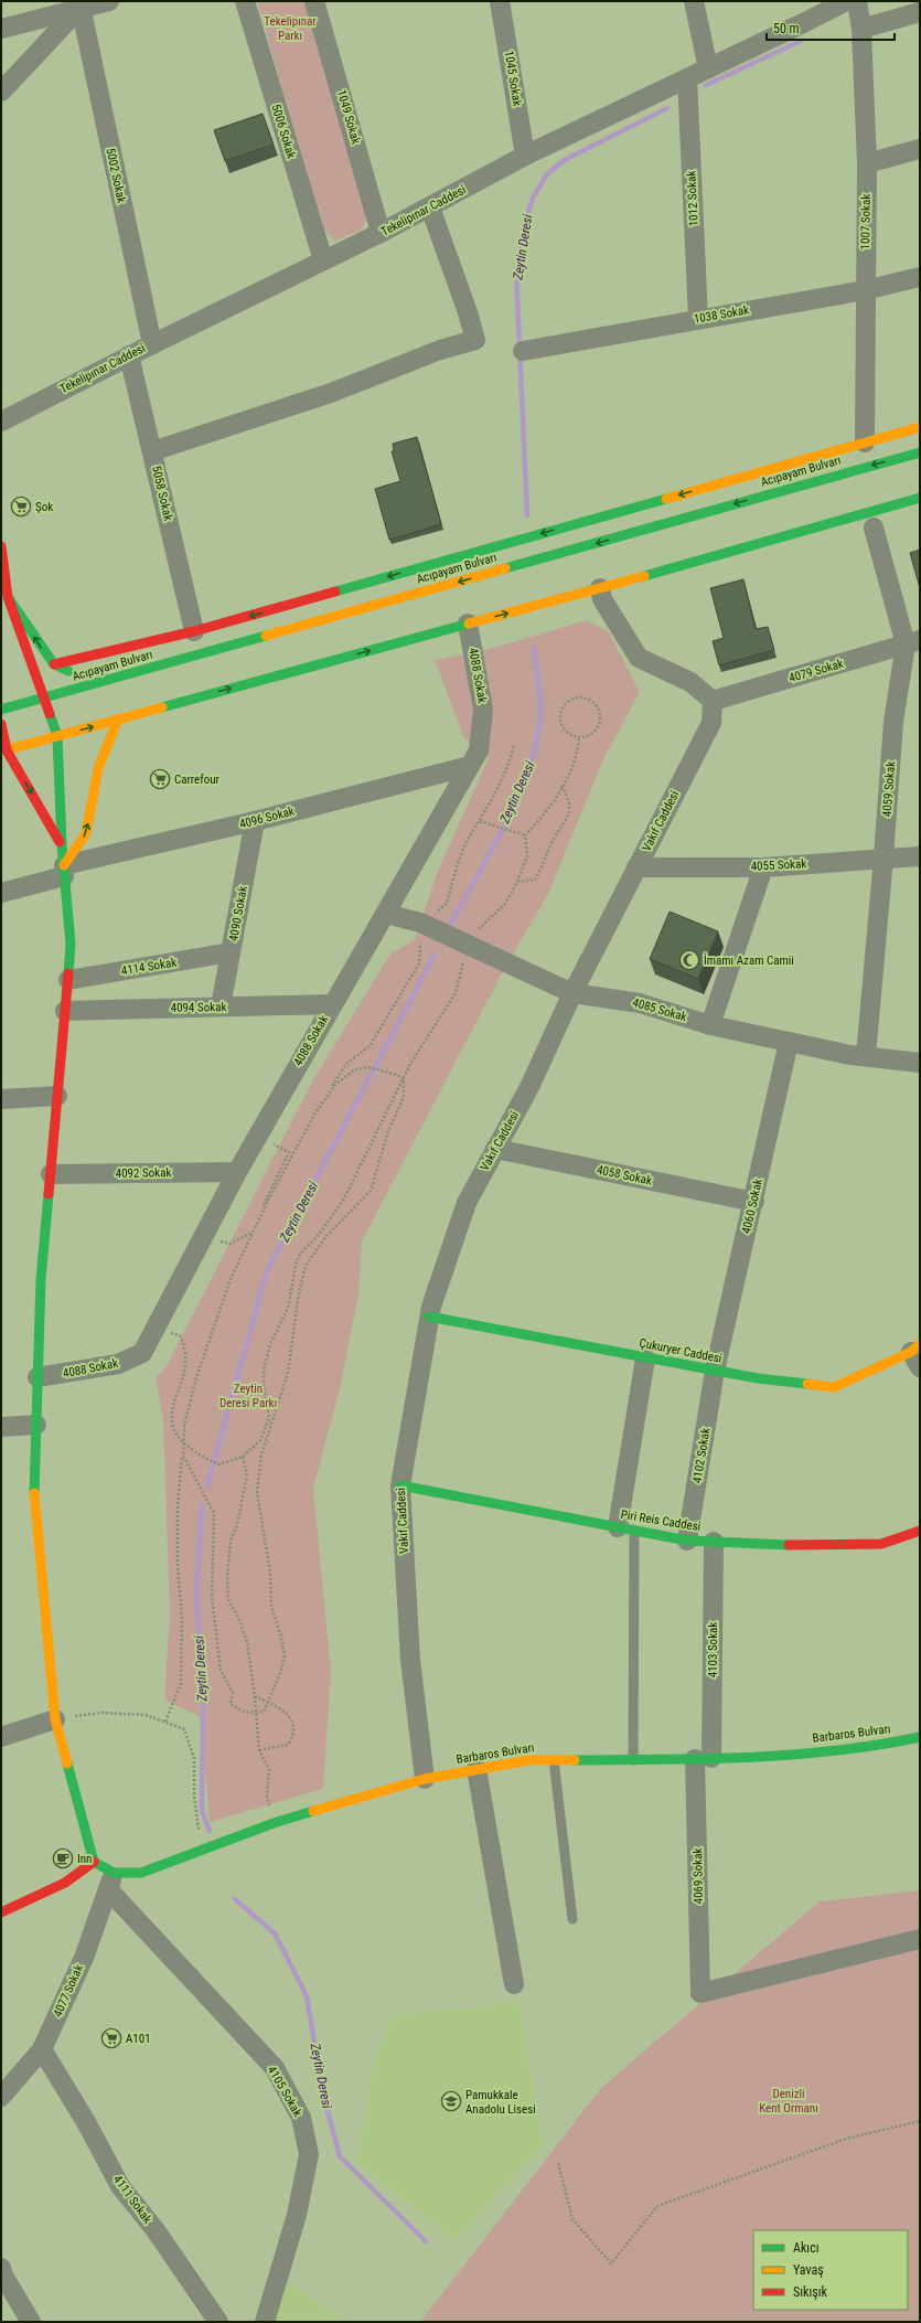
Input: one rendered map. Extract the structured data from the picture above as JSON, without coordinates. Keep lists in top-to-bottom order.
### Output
{
  "streets": {
    "street": [
      "1045 Sokak",
      "1049 Sokak",
      "5006 Sokak",
      "5002 Sokak",
      "1012 Sokak",
      "Tekelipınar Caddesi",
      "1007 Sokak",
      "1038 Sokak",
      "Acıpayam Bulvarı",
      "5058 Sokak",
      "4079 Sokak",
      "4088 Sokak",
      "4059 Sokak",
      "4096 Sokak",
      "Vakıf Caddesi",
      "4055 Sokak",
      "4090 Sokak",
      "4114 Sokak",
      "4094 Sokak",
      "4085 Sokak",
      "4092 Sokak",
      "4058 Sokak",
      "4060 Sokak",
      "Çukuryer Caddesi",
      "4102 Sokak",
      "Piri Reis Caddesi",
      "4103 Sokak",
      "Barbaros Bulvarı",
      "4069 Sokak",
      "4077 Sokak",
      "4105 Sokak",
      "4111 Sokak"
    ]
  },
  "crossings": [
    ["1045 Sokak", "Tekelipınar Caddesi"],
    ["1049 Sokak", "Tekelipınar Caddesi"],
    ["5006 Sokak", "Tekelipınar Caddesi"],
    ["5002 Sokak", "Tekelipınar Caddesi"],
    ["1012 Sokak", "Tekelipınar Caddesi"],
    ["1012 Sokak", "1038 Sokak"],
    ["Tekelipınar Caddesi", "5058 Sokak"],
    ["1007 Sokak", "1038 Sokak"],
    ["4079 Sokak", "4059 Sokak"],
    ["4079 Sokak", "Vakıf Caddesi"],
    ["4088 Sokak", "4096 Sokak"],
    ["4088 Sokak", "4094 Sokak"],
    ["4088 Sokak", "4085 Sokak"],
    ["4088 Sokak", "4092 Sokak"],
    ["4059 Sokak", "4055 Sokak"],
    ["4059 Sokak", "4085 Sokak"],
    ["4096 Sokak", "4090 Sokak"],
    ["Vakıf Caddesi", "4055 Sokak"],
    ["Vakıf Caddesi", "4085 Sokak"],
    ["Vakıf Caddesi", "4058 Sokak"],
    ["Vakıf Caddesi", "Çukuryer Caddesi"],
    ["Vakıf Caddesi", "Piri Reis Caddesi"],
    ["Vakıf Caddesi", "Barbaros Bulvarı"],
    ["4090 Sokak", "4114 Sokak"],
    ["4090 Sokak", "4094 Sokak"],
    ["4085 Sokak", "4060 Sokak"],
    ["4058 Sokak", "4060 Sokak"],
    ["4060 Sokak", "Çukuryer Caddesi"],
    ["4060 Sokak", "4102 Sokak"],
    ["Çukuryer Caddesi", "4102 Sokak"],
    ["4102 Sokak", "Piri Reis Caddesi"],
    ["Piri Reis Caddesi", "4103 Sokak"],
    ["4103 Sokak", "Barbaros Bulvarı"],
    ["4103 Sokak", "4069 Sokak"],
    ["Barbaros Bulvarı", "4069 Sokak"],
    ["Barbaros Bulvarı", "4077 Sokak"],
    ["Barbaros Bulvarı", "4105 Sokak"],
    ["4077 Sokak", "4105 Sokak"],
    ["4077 Sokak", "4111 Sokak"]
  ],
  "water": ["Zeytin Deresi"],
  "parks": ["Tekelipınar Parkı", "Zeytin Deresi Parkı", "Denizli Kent Ormanı"],
  "places": {
    "supermarket": ["Şok", "Carrefour", "A101"],
    "mosque": ["İmamı Azam Camii"],
    "cafe": ["Inn"],
    "school or university": ["Pamukkale Anadolu Lisesi"]
  },
  "legend": ["Akıcı", "Yavaş", "Sıkışık"],
  "scale_bar": "50 m"
}
